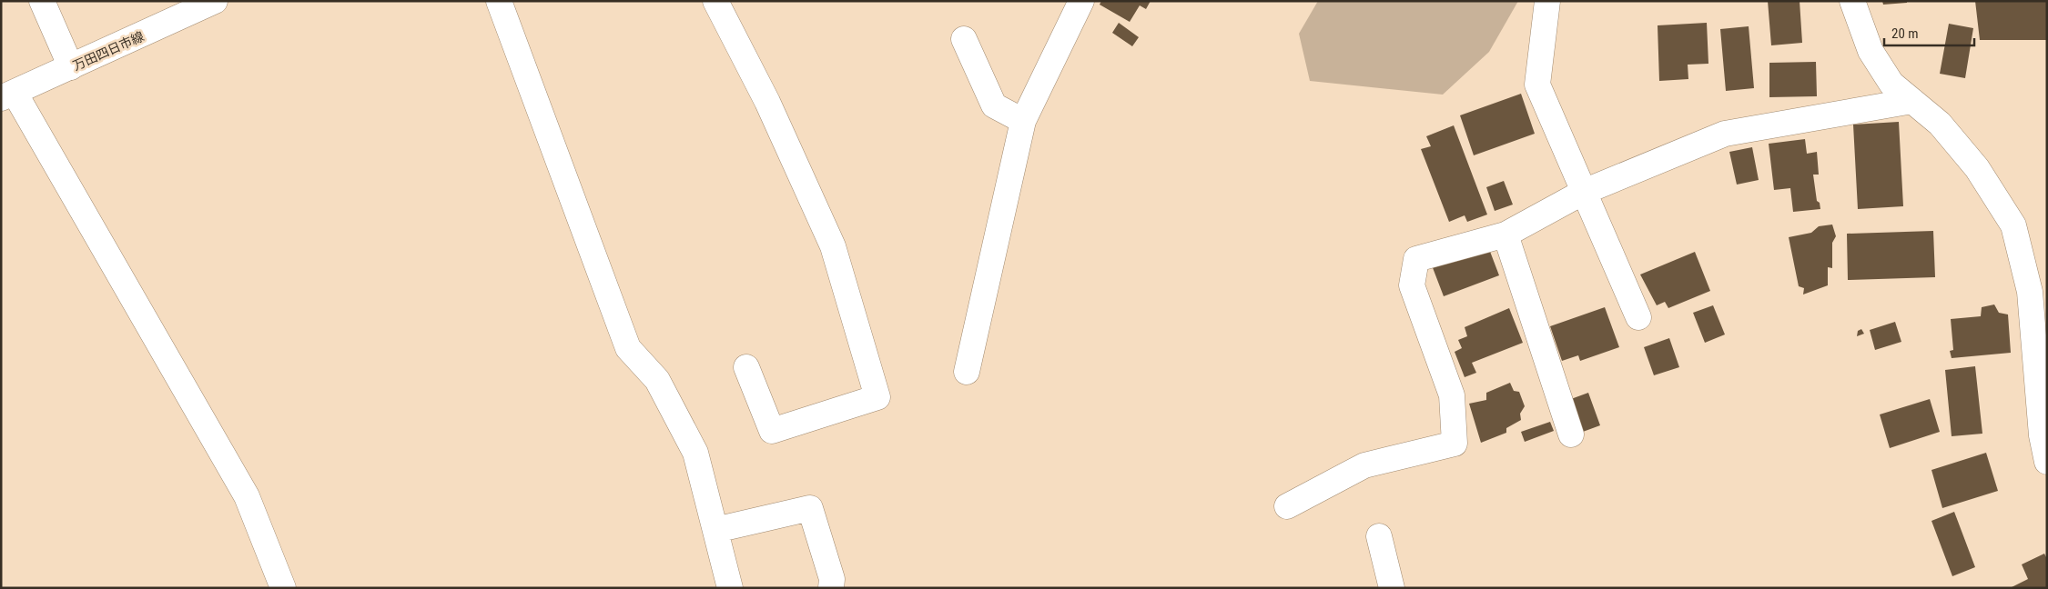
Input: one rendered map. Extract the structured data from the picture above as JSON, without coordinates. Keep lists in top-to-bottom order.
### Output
{
  "streets": {
    "street": ["万田四日市線"]
  },
  "scale_bar": "20 m"
}
